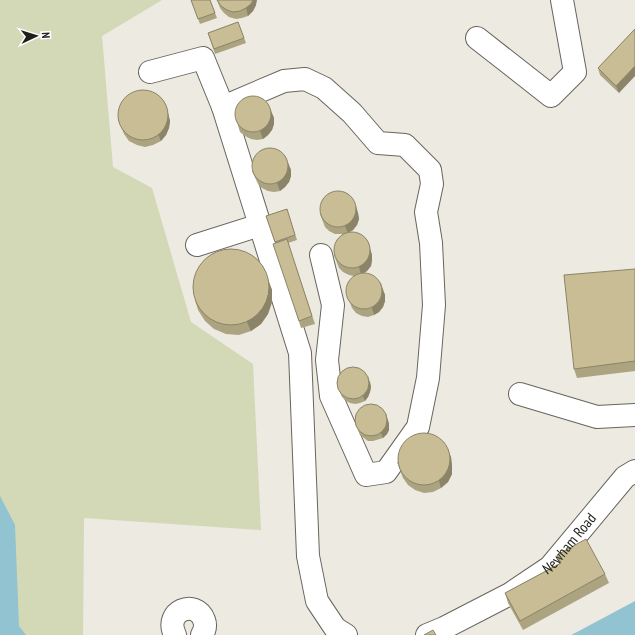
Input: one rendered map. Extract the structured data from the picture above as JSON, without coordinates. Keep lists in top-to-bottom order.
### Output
{
  "streets": {
    "street": ["Newham Road"]
  },
  "north": "right"
}
